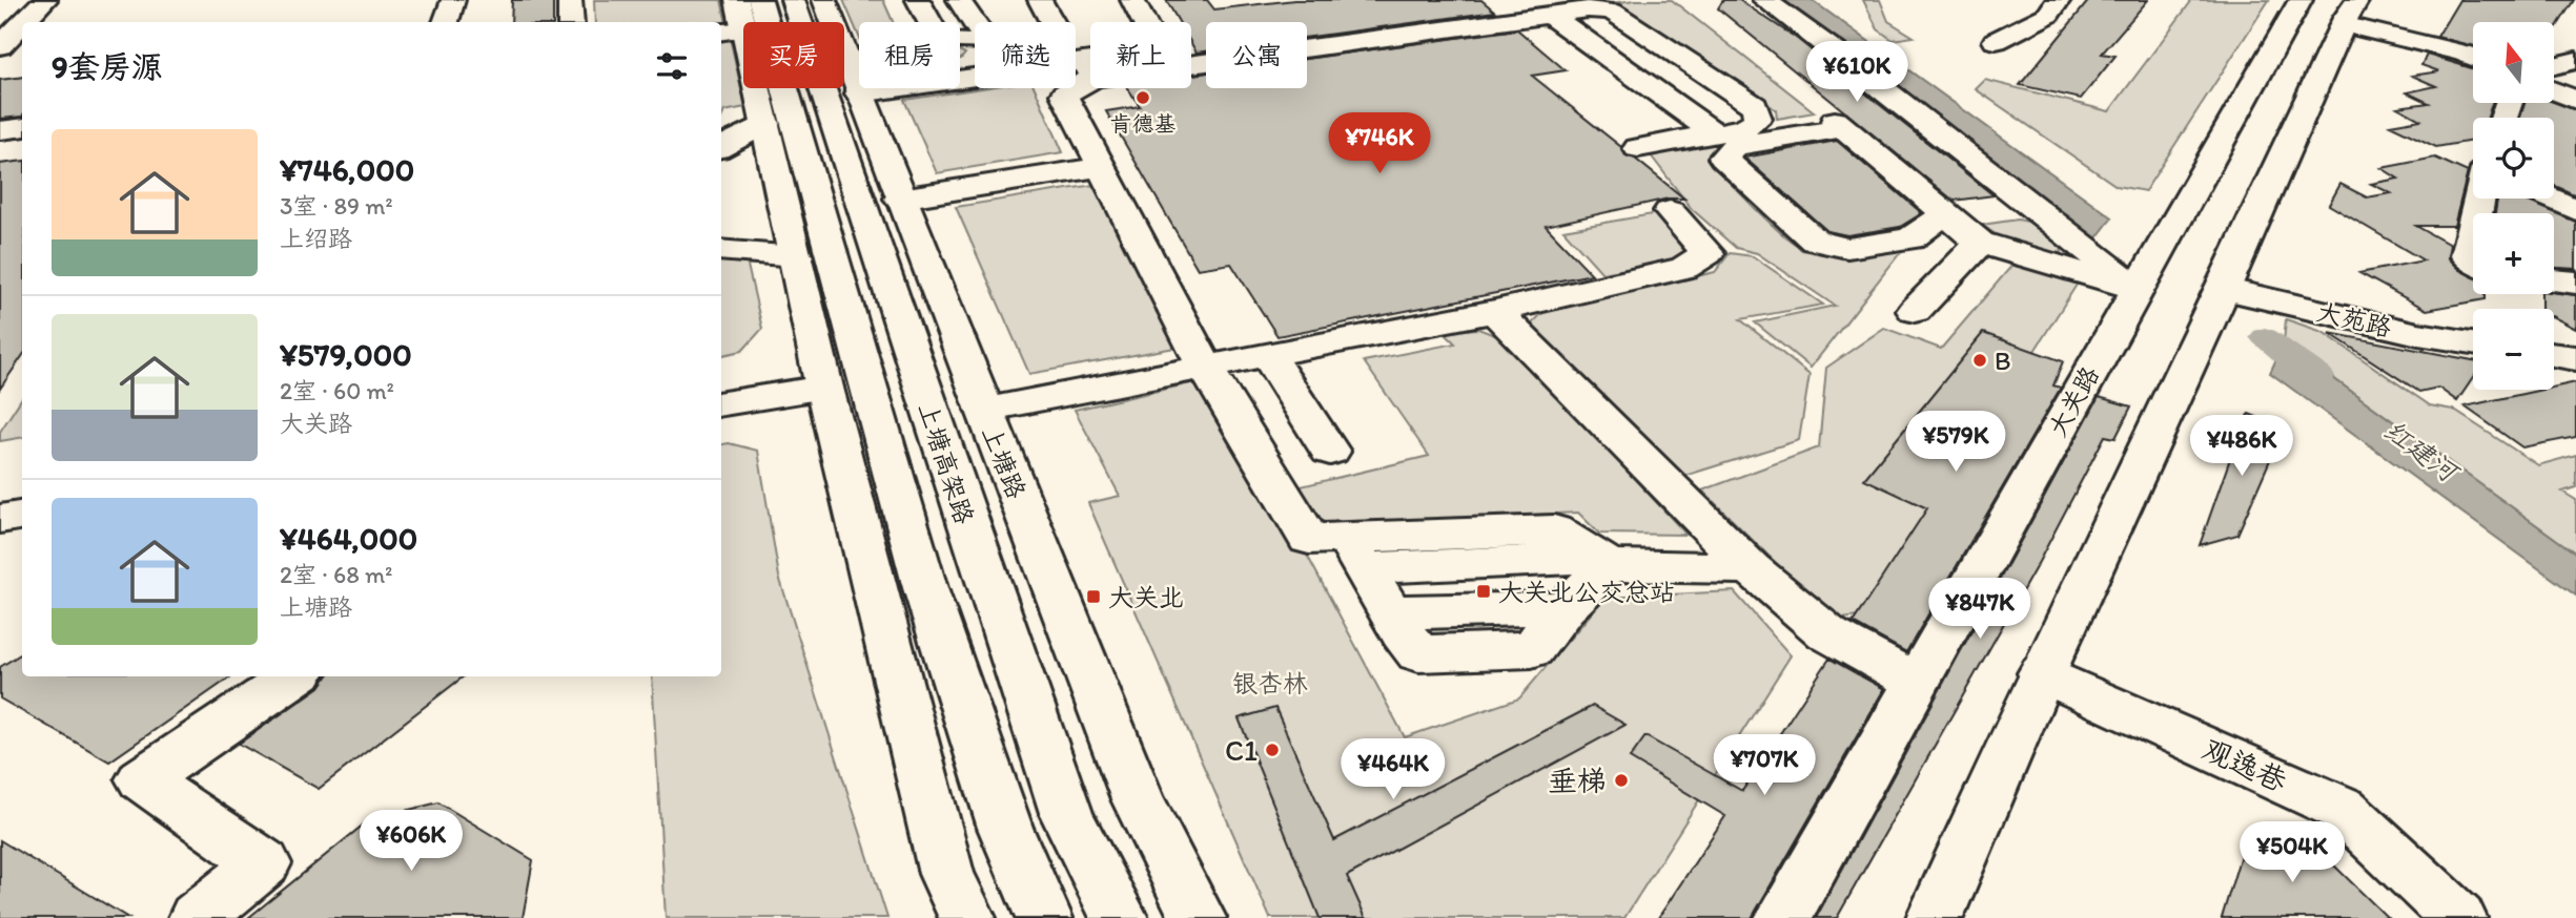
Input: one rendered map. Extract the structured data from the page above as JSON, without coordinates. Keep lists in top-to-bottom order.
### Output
{
  "streets": {
    "main road": [
      "大苑路",
      "大关路",
      "上塘路",
      "上塘高架路",
      "观逸巷"
    ]
  },
  "water": ["红建河"],
  "parks": ["银杏林"],
  "places": {
    "other": [
      "肯德基",
      "B",
      "C1",
      "垂梯"
    ],
    "transit": ["大关北公交总站", "大关北"]
  },
  "north": "top",
  "page": {
    "map_buttons": ["+", "−"],
    "chip": [
      "买房",
      "租房",
      "筛选",
      "新上",
      "公寓"
    ],
    "heading": "9套房源",
    "price": [
      "¥610K",
      "¥746K",
      "¥579K",
      "¥486K",
      "¥847K",
      "¥707K",
      "¥464K",
      "¥606K",
      "¥504K"
    ],
    "list": [
      {
        "name": "¥746,000",
        "note": "3室 · 89 m² · 上绍路"
      },
      {
        "name": "¥579,000",
        "note": "2室 · 60 m² · 大关路"
      },
      {
        "name": "¥464,000",
        "note": "2室 · 68 m² · 上塘路"
      }
    ]
  }
}
